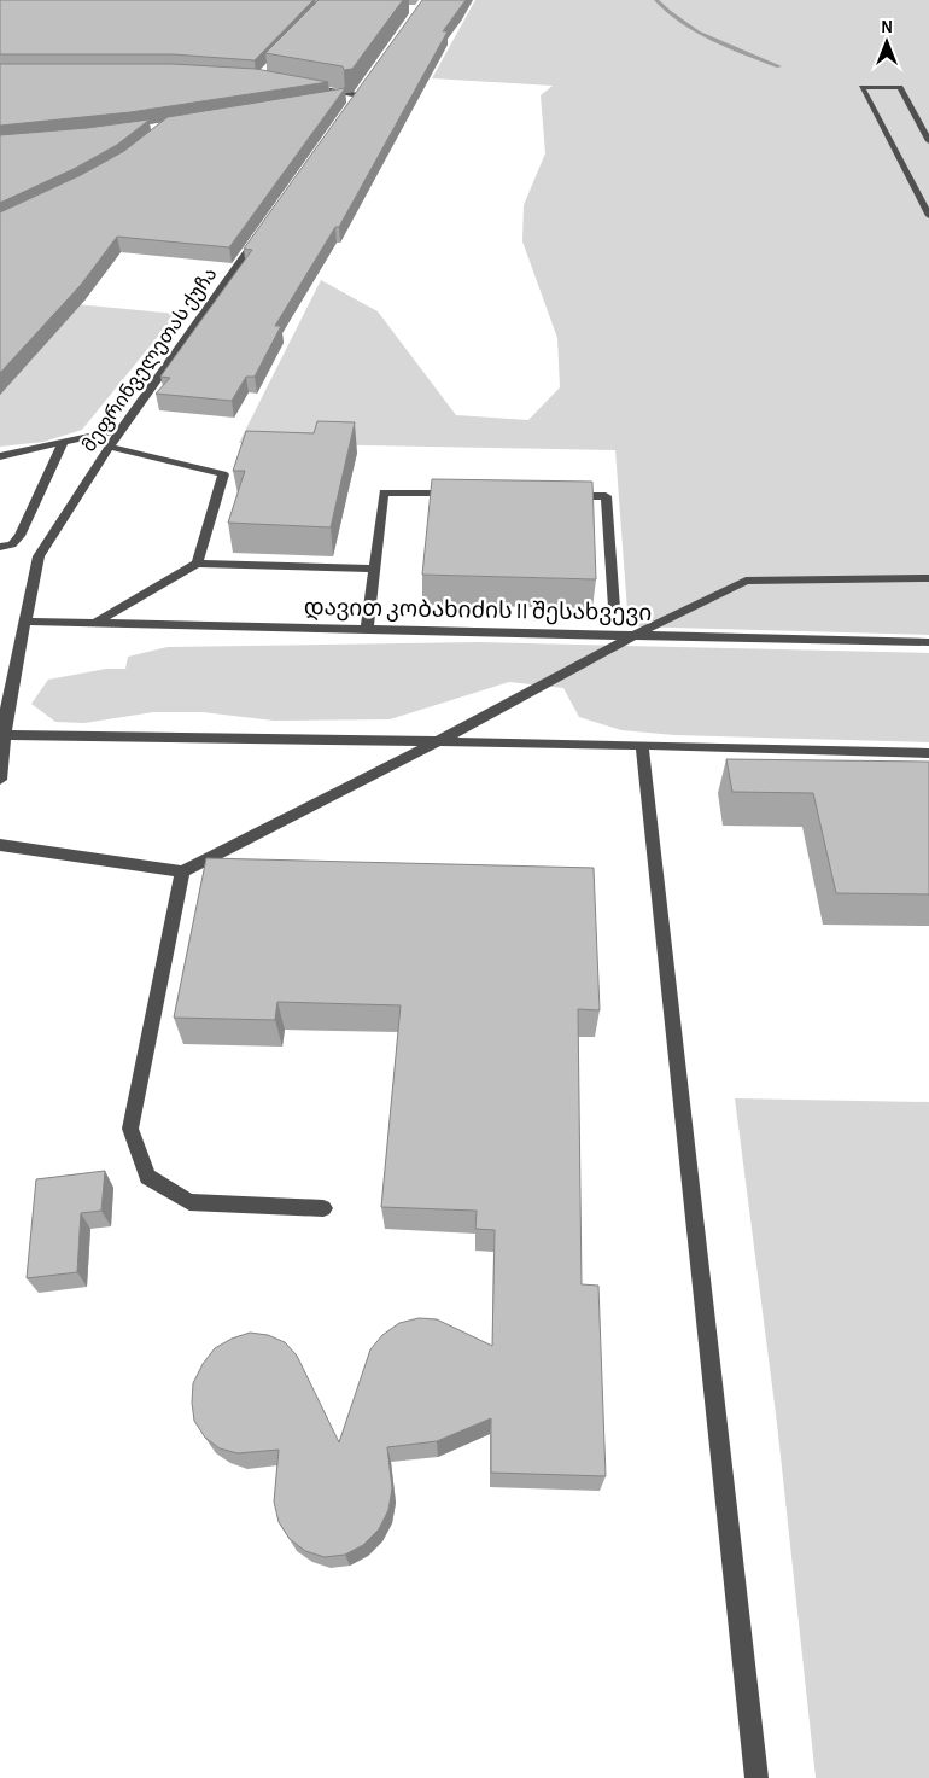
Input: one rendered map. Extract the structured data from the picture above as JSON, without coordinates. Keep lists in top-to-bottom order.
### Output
{
  "streets": {
    "street": ["მეფრინველეთას ქუჩა", "დავით კობახიძის II შესახვევი"]
  },
  "crossings": [
    ["მეფრინველეთას ქუჩა", "დავით კობახიძის II შესახვევი"]
  ],
  "north": "top"
}
